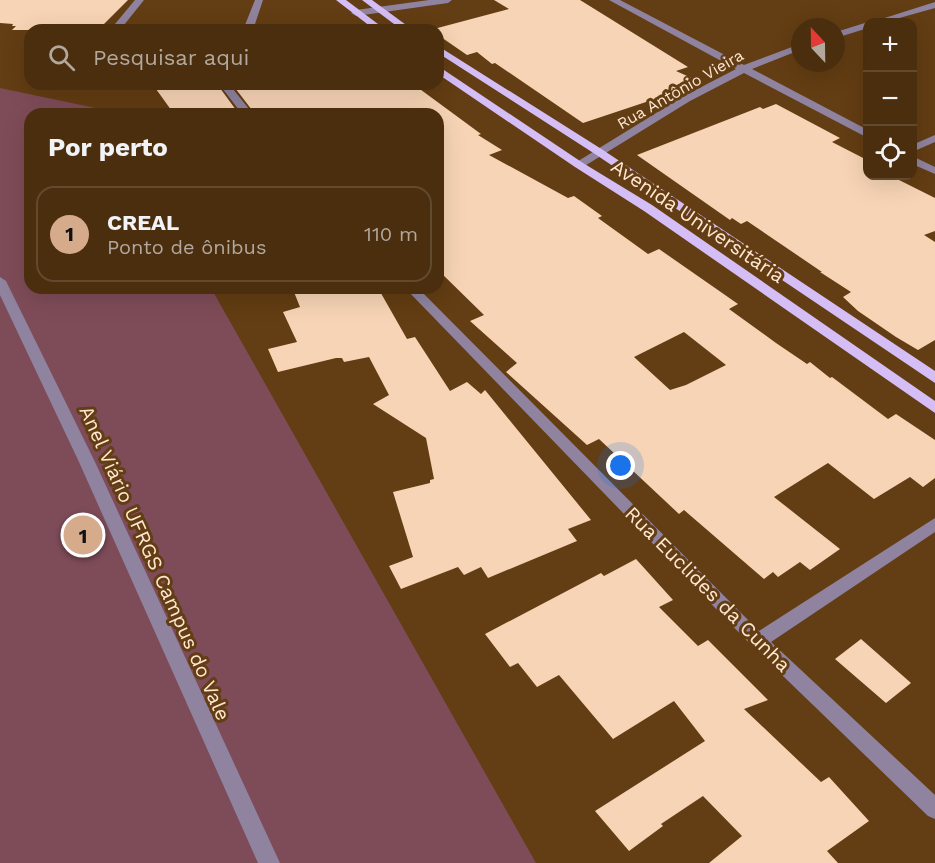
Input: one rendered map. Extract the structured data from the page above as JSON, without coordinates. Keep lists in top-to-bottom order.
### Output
{
  "streets": {
    "main road": ["Avenida Universitária"],
    "street": ["Rua Antônio Vieira", "Anel Viário UFRGS Campus do Vale", "Rua Euclides da Cunha"]
  },
  "crossings": [
    ["Rua Antônio Vieira", "Avenida Universitária"]
  ],
  "north": "top",
  "page": {
    "map_buttons": ["+", "−"],
    "search": "Pesquisar aqui",
    "heading": "Por perto",
    "list": [
      {
        "mark": "1",
        "name": "CREAL",
        "note": "Ponto de ônibus",
        "value": "110 m"
      }
    ],
    "pins": "1"
  }
}
